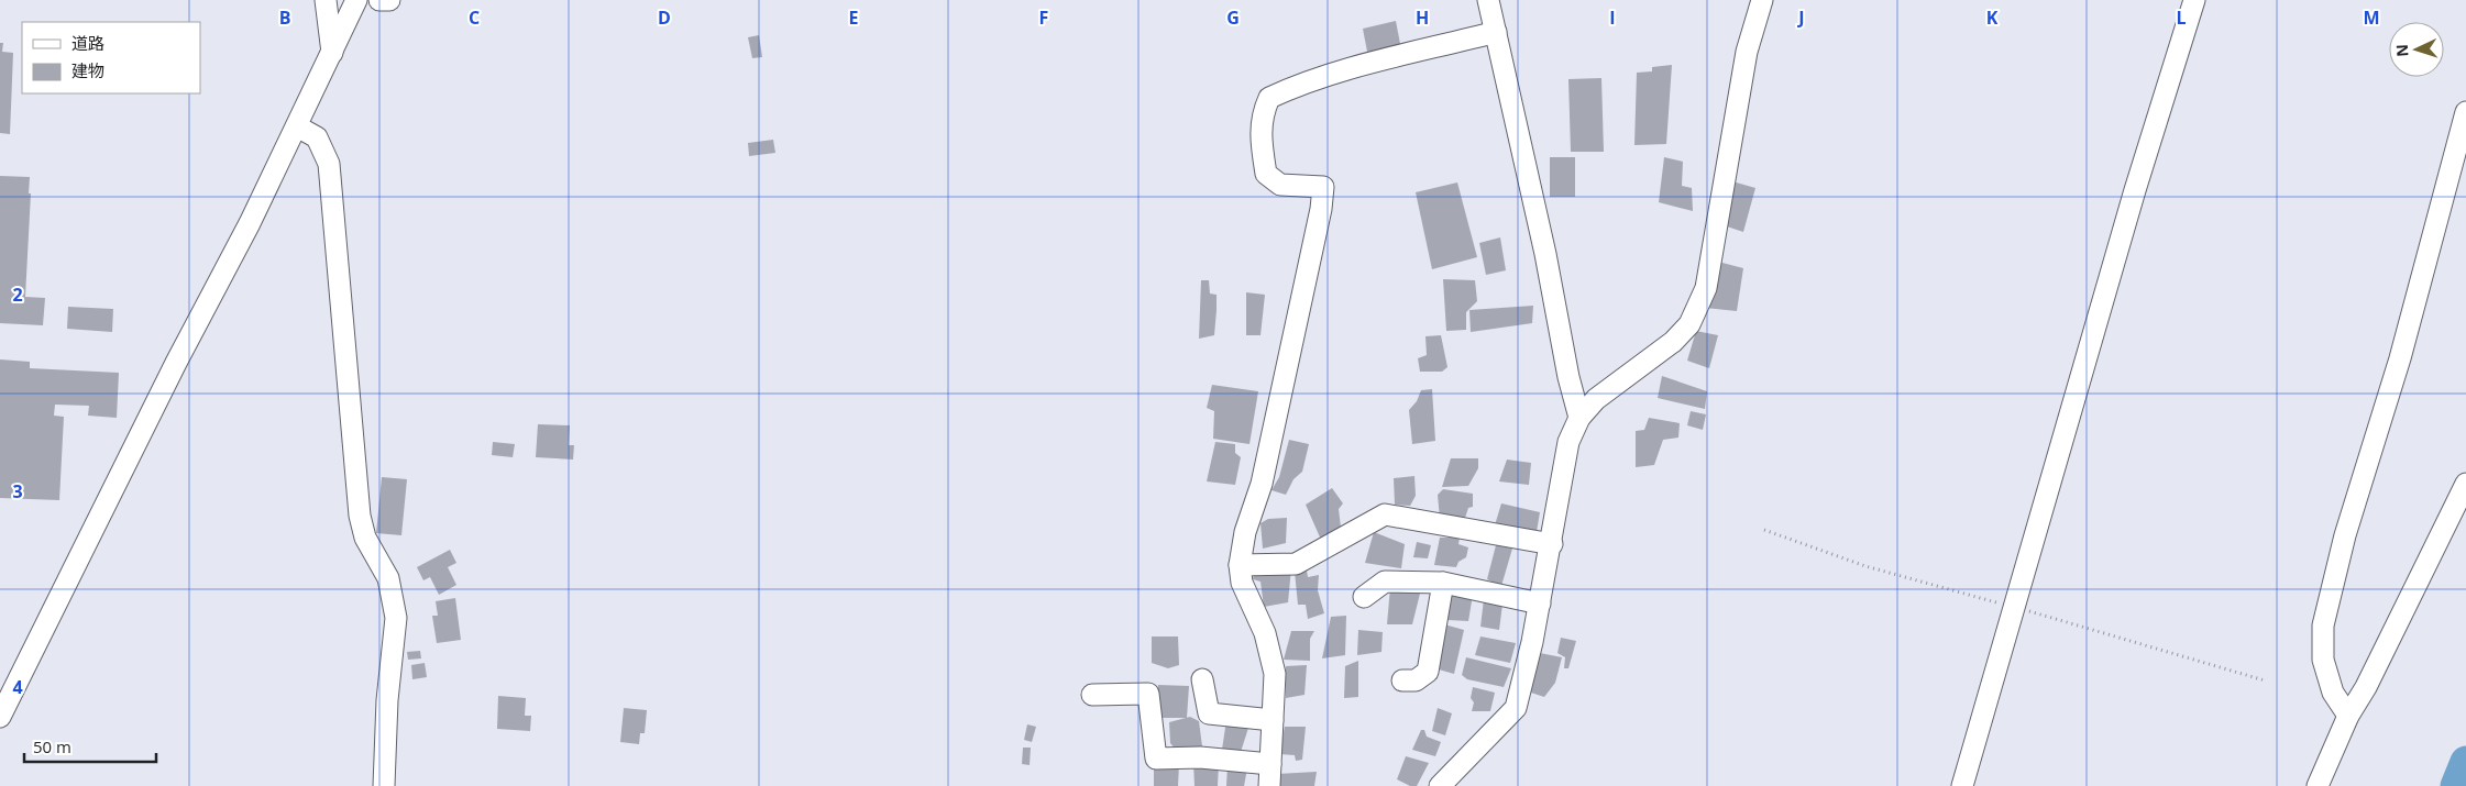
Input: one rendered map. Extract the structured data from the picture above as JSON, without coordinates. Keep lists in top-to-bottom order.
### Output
{
  "legend": ["道路", "建物"],
  "scale_bar": "50 m",
  "north": "left",
  "grid": {
    "columns": [
      "B",
      "C",
      "D",
      "E",
      "F",
      "G",
      "H",
      "I",
      "J",
      "K",
      "L",
      "M"
    ],
    "rows": ["2", "3", "4"]
  }
}
